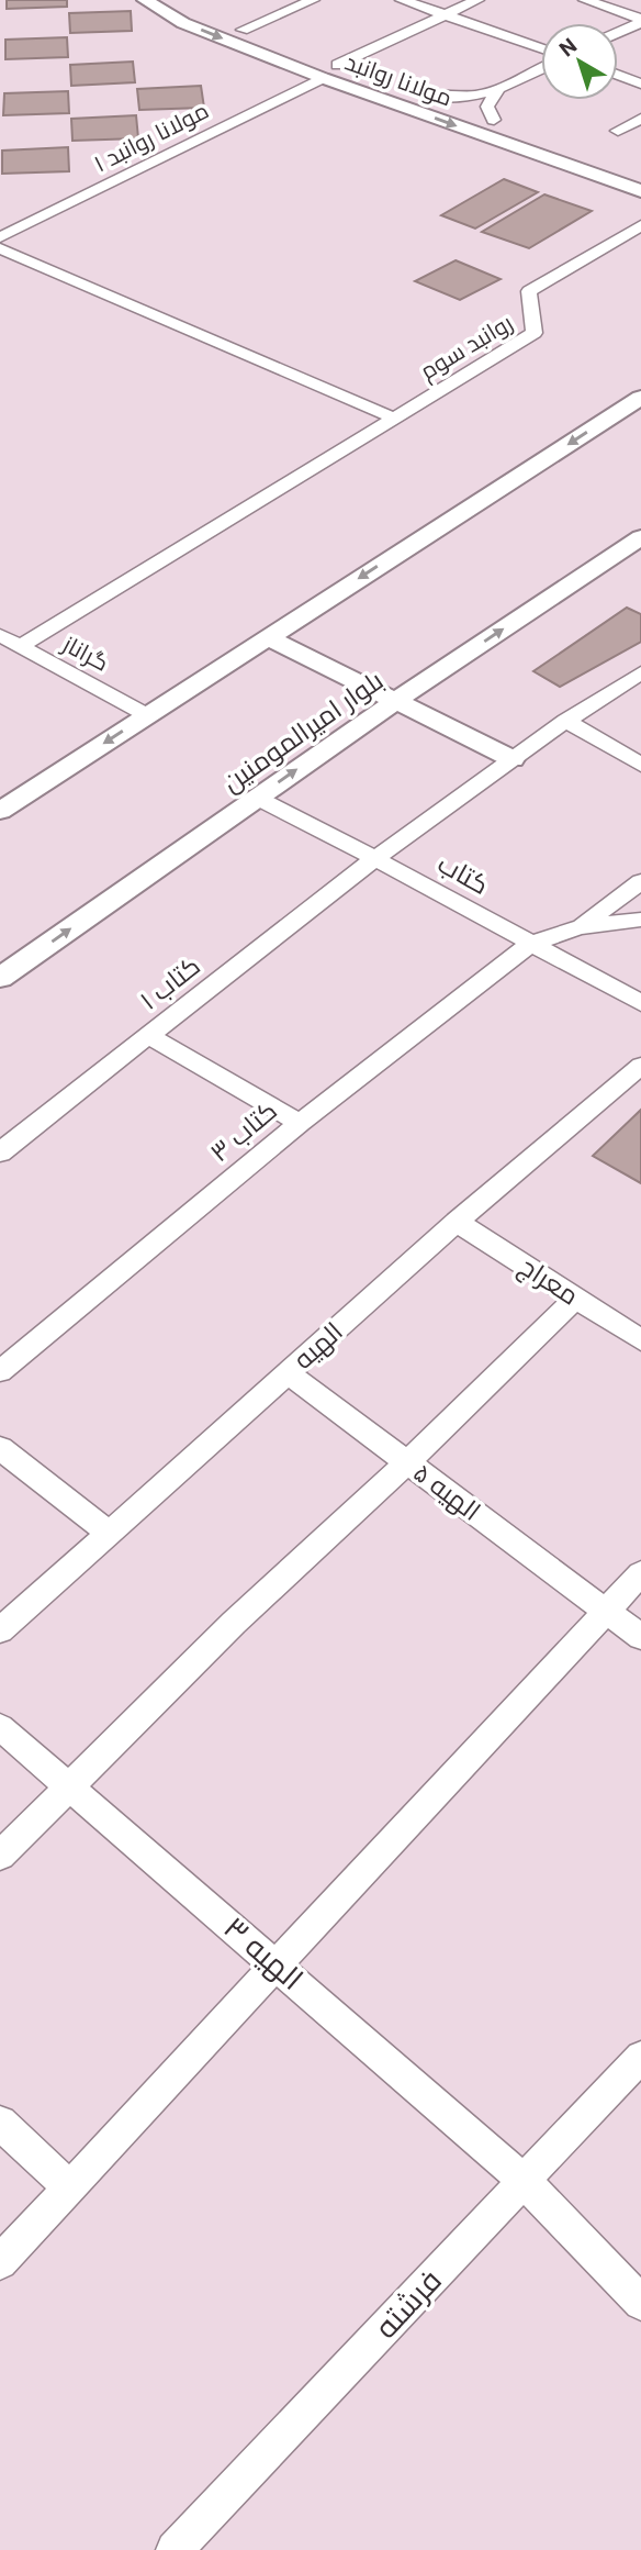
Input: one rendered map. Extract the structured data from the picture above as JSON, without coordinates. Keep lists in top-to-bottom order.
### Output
{
  "streets": {
    "street": [
      "مولانا روانبد",
      "مولانا روانبد ۱",
      "روانبد سوم",
      "گراناز",
      "بلوار امیرالمومنین",
      "کتاب",
      "کتاب ۱",
      "کتاب ۳",
      "معراج",
      "الهیه",
      "الهیه ۵",
      "الهیه ۳",
      "فرشته"
    ]
  },
  "crossings": [
    ["مولانا روانبد", "مولانا روانبد ۱"],
    ["بلوار امیرالمومنین", "کتاب"],
    ["کتاب", "کتاب ۱"],
    ["کتاب", "کتاب ۳"],
    ["معراج", "الهیه"],
    ["الهیه", "الهیه ۵"],
    ["الهیه ۳", "فرشته"]
  ],
  "north": "top left"
}
